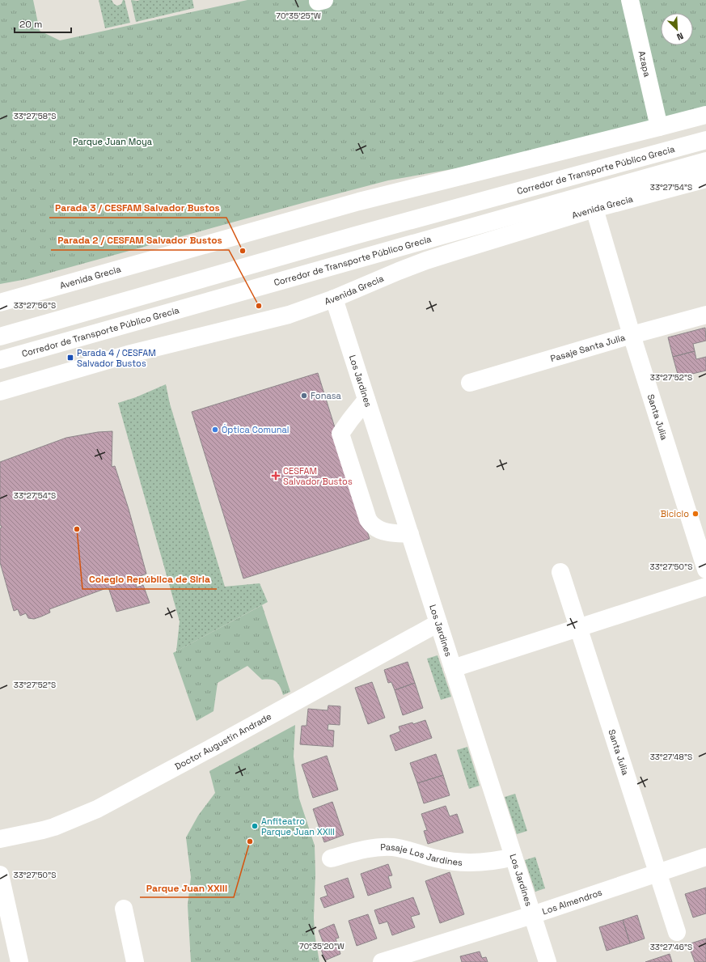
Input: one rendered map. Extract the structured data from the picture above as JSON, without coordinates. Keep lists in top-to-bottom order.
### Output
{
  "streets": {
    "street": [
      "Azapa",
      "Corredor de Transporte Público Grecia",
      "Avenida Grecia",
      "Pasaje Santa Julia",
      "Los Jardines",
      "Santa Julia",
      "Doctor Augustín Andrade",
      "Pasaje Los Jardines",
      "Los Almendros"
    ]
  },
  "crossings": [
    ["Azapa", "Avenida Grecia"],
    ["Avenida Grecia", "Los Jardines"],
    ["Avenida Grecia", "Santa Julia"],
    ["Pasaje Santa Julia", "Santa Julia"],
    ["Los Jardines", "Doctor Augustín Andrade"],
    ["Los Jardines", "Pasaje Los Jardines"],
    ["Los Jardines", "Los Almendros"],
    ["Santa Julia", "Los Almendros"]
  ],
  "parks": ["Parque Juan Moya"],
  "places": {
    "other": [
      "Parada 3 / CESFAM Salvador Bustos",
      "Parada 2 / CESFAM Salvador Bustos",
      "Fonasa",
      "Óptica Comunal",
      "Biciclo",
      "Colegio República de Siria",
      "Anfiteatro Parque Juan XXIII",
      "Parque Juan XXIII"
    ],
    "transit": ["Parada 4 / CESFAM Salvador Bustos"],
    "health": ["CESFAM Salvador Bustos"]
  },
  "scale_bar": "20 m",
  "north": "bottom right",
  "coordinates": [
    "70°35'25\"W",
    "33°27'58\"S",
    "33°27'54\"S",
    "33°27'56\"S",
    "33°27'52\"S",
    "33°27'50\"S",
    "33°27'48\"S",
    "70°35'20\"W",
    "33°27'46\"S"
  ]
}
